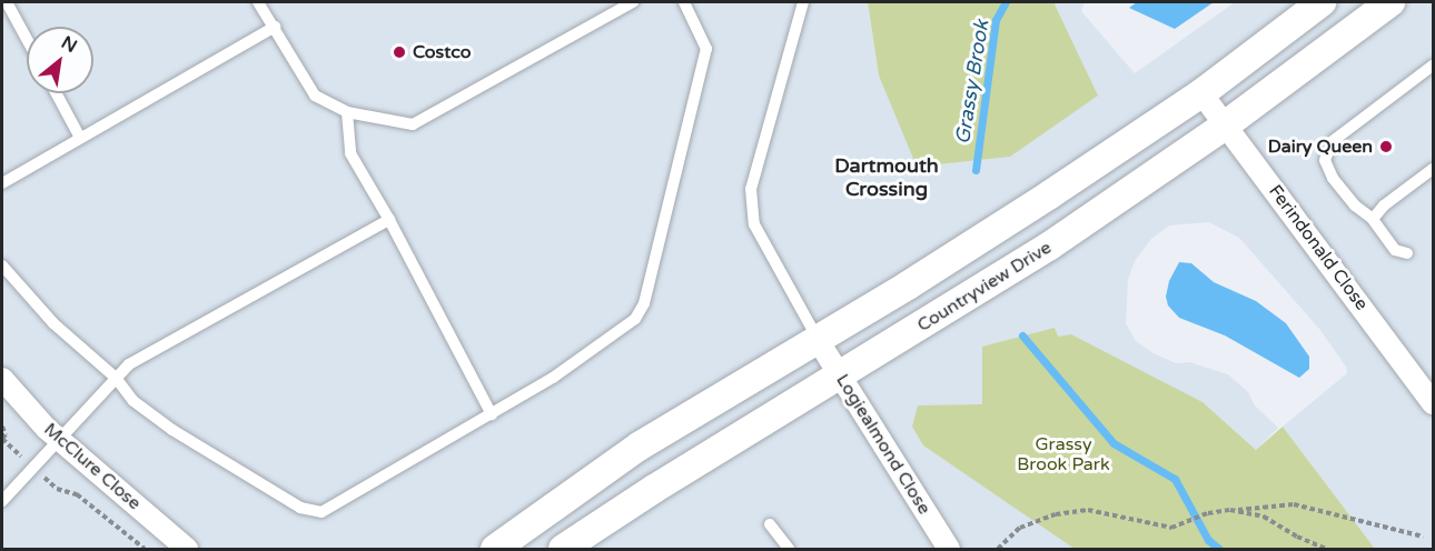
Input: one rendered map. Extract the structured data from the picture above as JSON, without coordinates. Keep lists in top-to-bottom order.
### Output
{
  "streets": {
    "street": [
      "Ferindonald Close",
      "Countryview Drive",
      "Logiealmond Close",
      "McClure Close"
    ]
  },
  "crossings": [
    ["Ferindonald Close", "Countryview Drive"],
    ["Countryview Drive", "Logiealmond Close"]
  ],
  "districts": ["Dartmouth Crossing"],
  "water": ["Grassy Brook"],
  "parks": ["Grassy Brook Park"],
  "places": ["Costco", "Dairy Queen"],
  "north": "top right"
}
